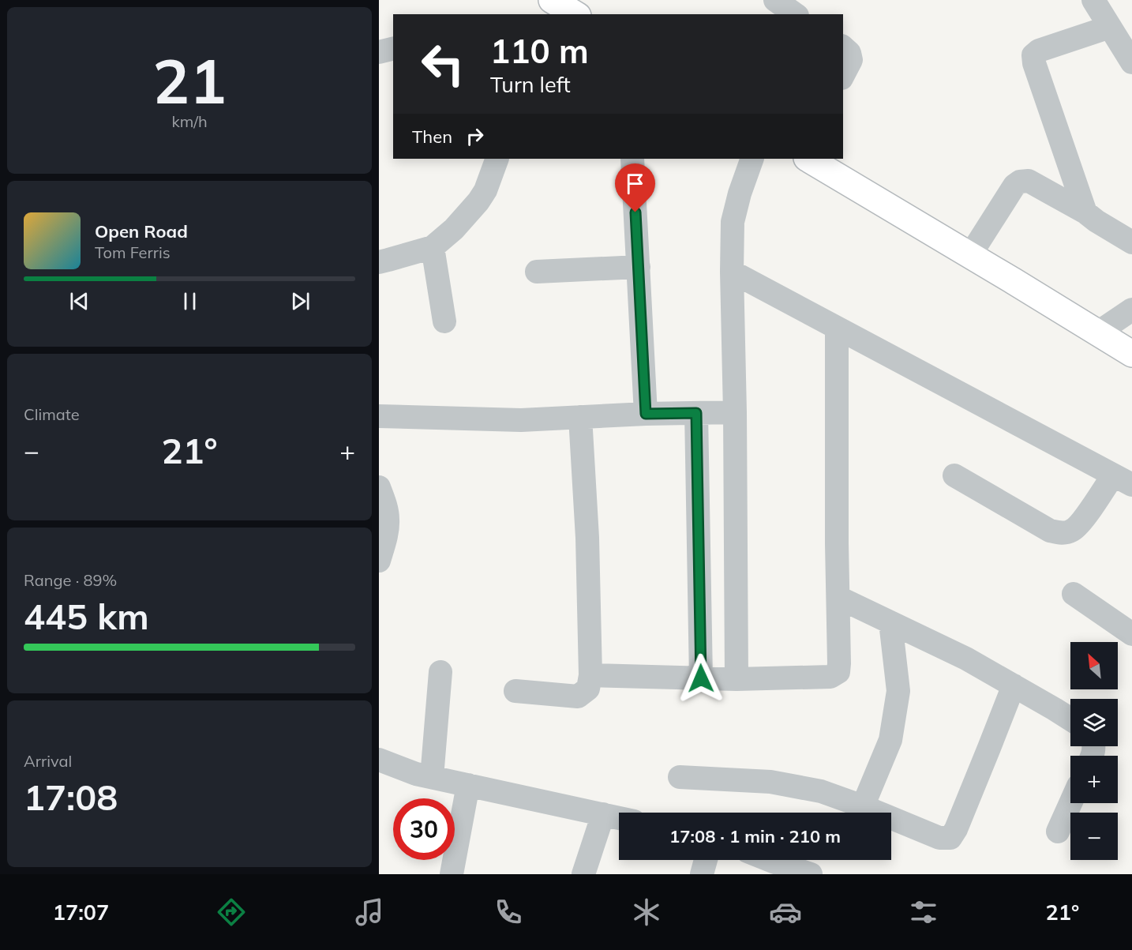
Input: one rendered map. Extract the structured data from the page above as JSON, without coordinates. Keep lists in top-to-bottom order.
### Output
{
  "north": "top left",
  "page": {
    "tile": [
      ["21", "km/h"],
      "Climate",
      ["Range · 89%", "445 km"],
      ["Arrival", "17:08"]
    ],
    "turn": ["110 m", "Turn left"],
    "then": "Then",
    "song": ["Open Road", "Tom Ferris"],
    "heat": ["−", "21°", "+"],
    "map_buttons": ["+", "−"],
    "limit": "30",
    "trip": "17:08 · 1 min · 210 m",
    "tabs": ["17:07", "21°"]
  }
}
